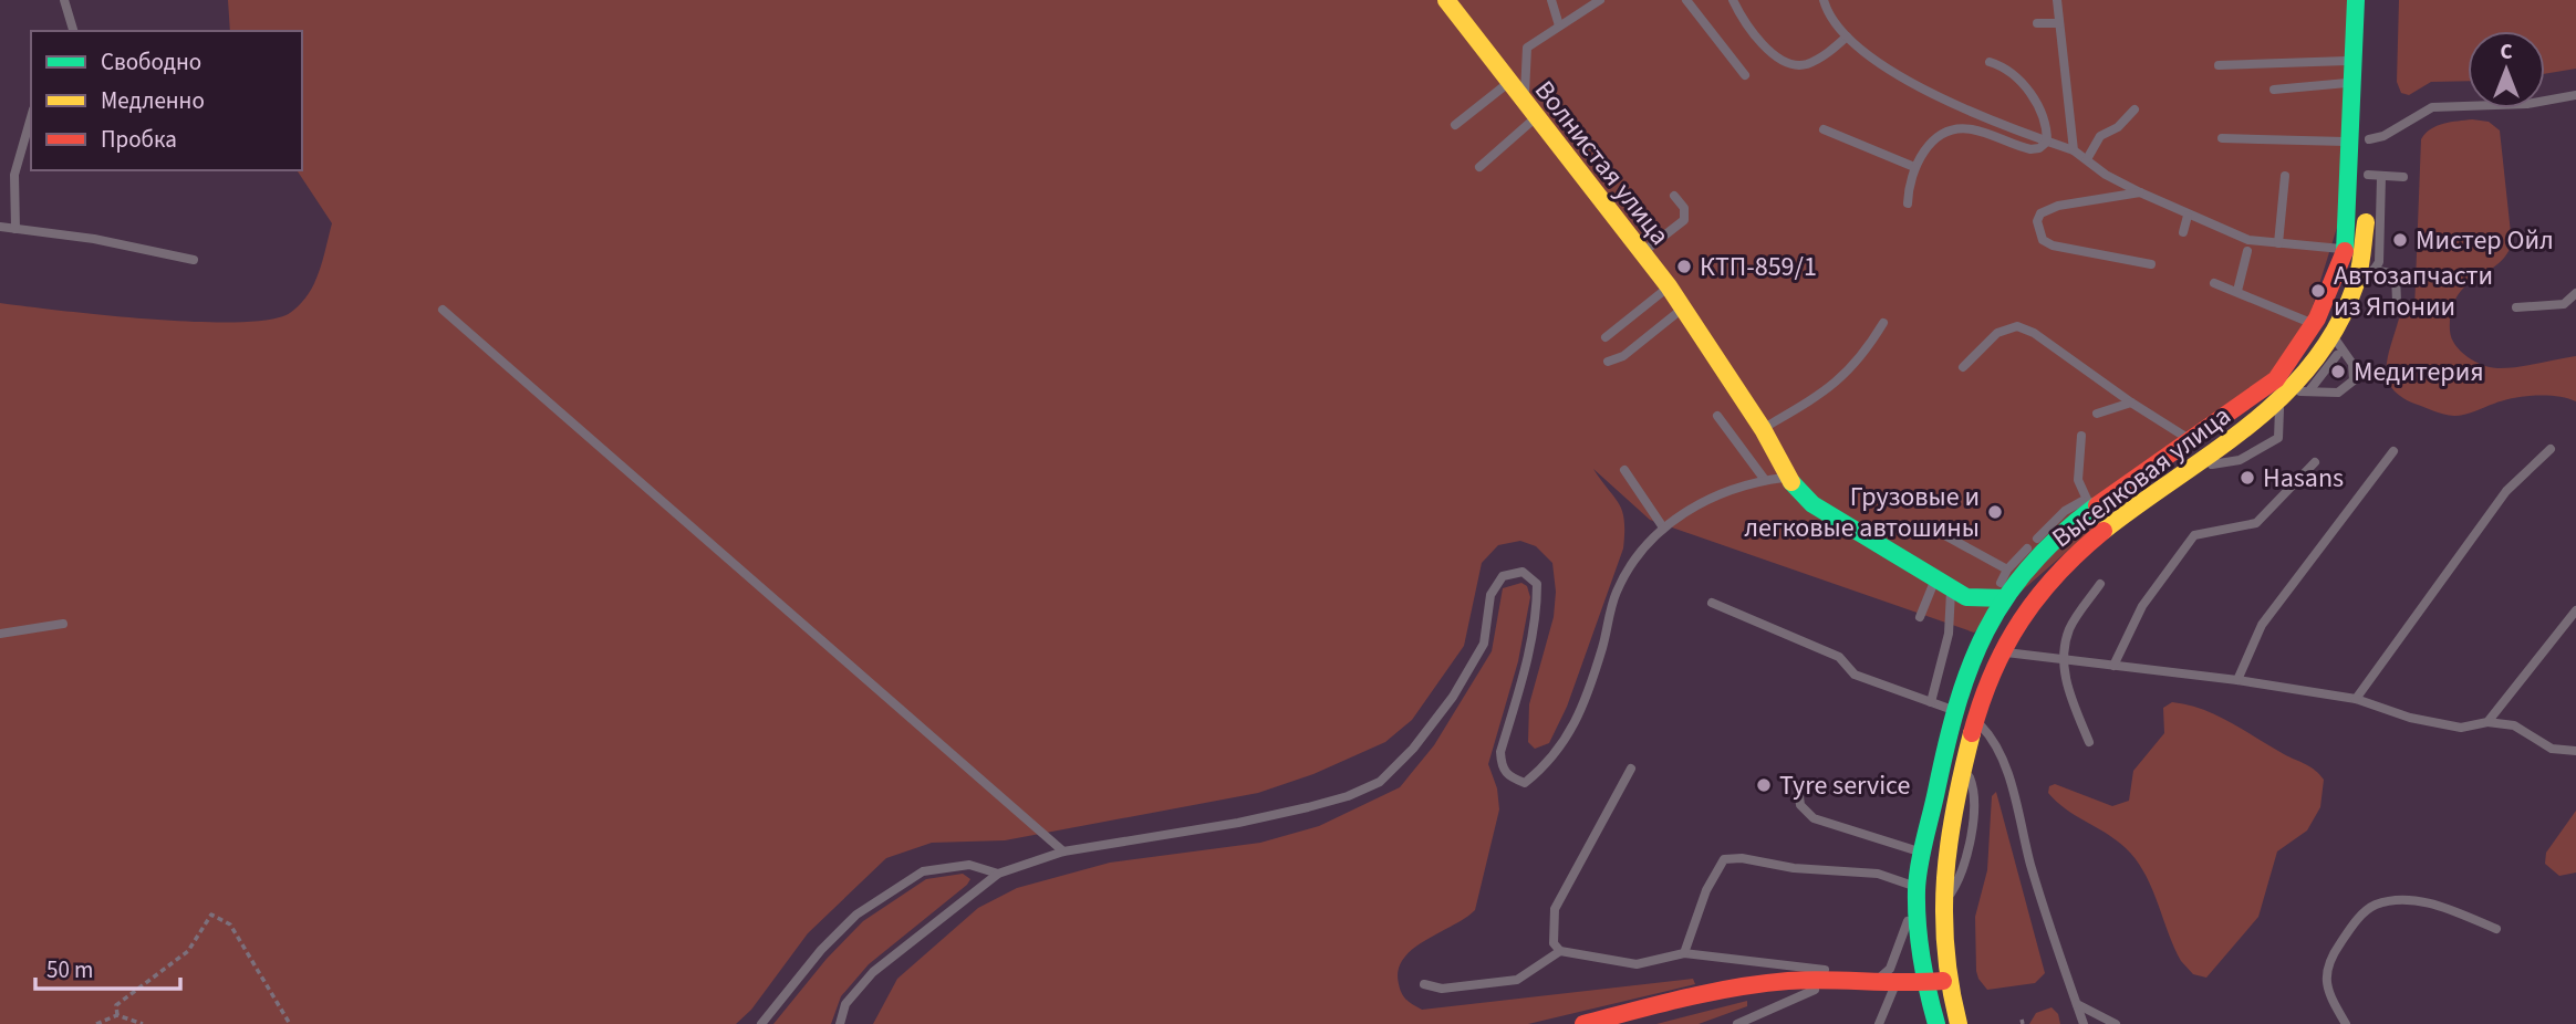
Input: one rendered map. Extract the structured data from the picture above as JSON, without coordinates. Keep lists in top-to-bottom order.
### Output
{
  "streets": {
    "main road": ["Волнистая улица", "Выселковая улица"]
  },
  "crossings": [
    ["Волнистая улица", "Выселковая улица"]
  ],
  "places": [
    "Мистер Ойл",
    "КТП-859/1",
    "Автозапчасти из Японии",
    "Медитерия",
    "Hasans",
    "Грузовые и легковые автошины",
    "Tyre service"
  ],
  "legend": ["Свободно", "Медленно", "Пробка"],
  "scale_bar": "50 m",
  "north": "top"
}
